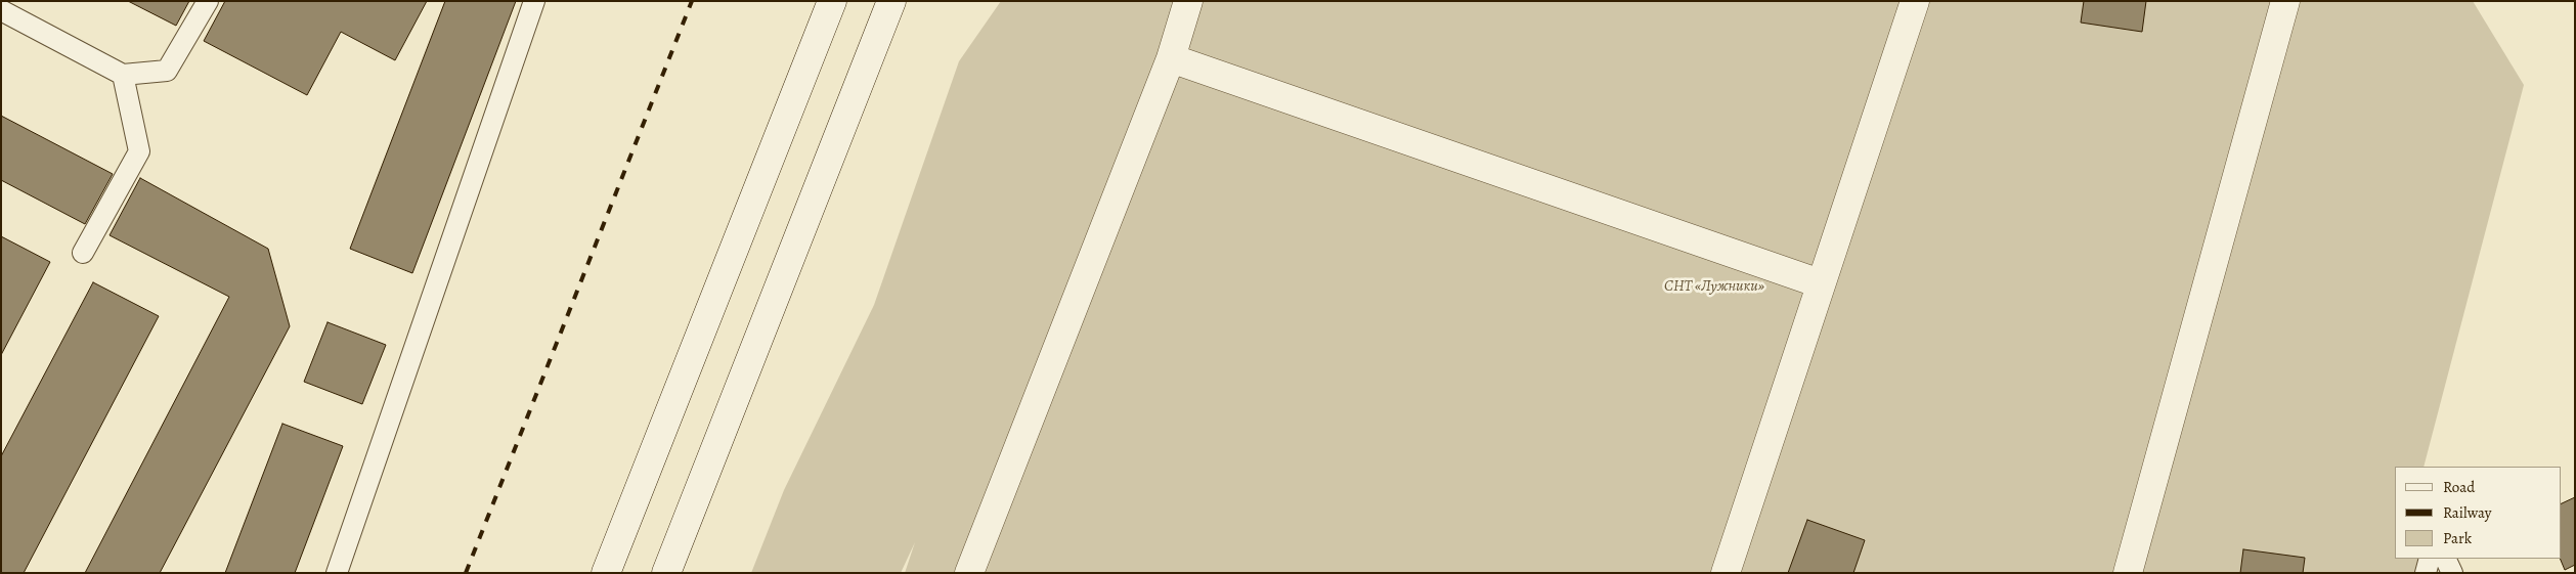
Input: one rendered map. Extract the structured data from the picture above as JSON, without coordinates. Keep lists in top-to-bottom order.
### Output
{
  "parks": ["СНТ «Лужники»"],
  "legend": ["Road", "Railway", "Park"]
}
